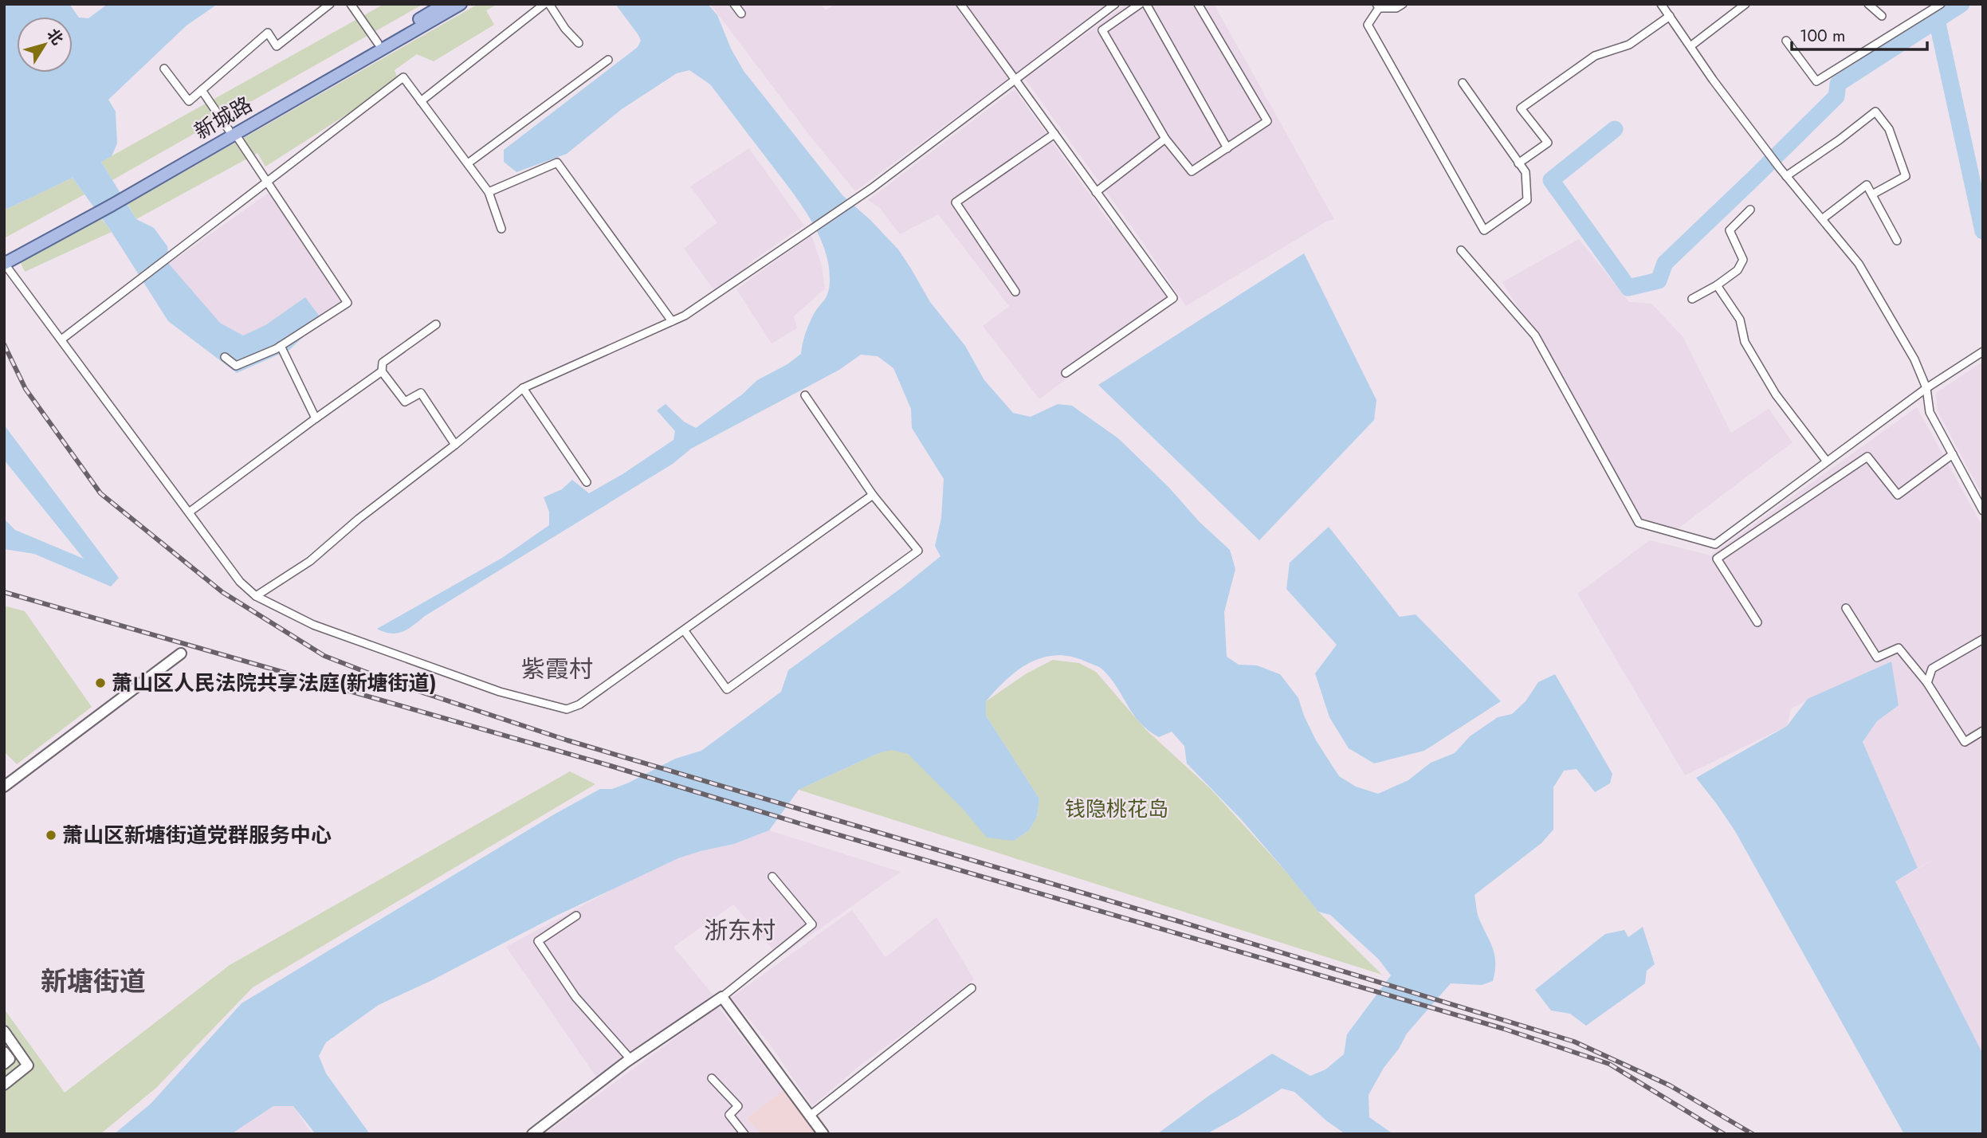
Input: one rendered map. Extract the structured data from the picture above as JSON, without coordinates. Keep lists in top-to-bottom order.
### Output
{
  "streets": {
    "main road": ["新城路"]
  },
  "districts": ["紫霞村", "浙东村", "新塘街道"],
  "parks": ["钱隐桃花岛"],
  "places": ["萧山区人民法院共享法庭(新塘街道)", "萧山区新塘街道党群服务中心"],
  "scale_bar": "100 m",
  "north": "top right"
}
